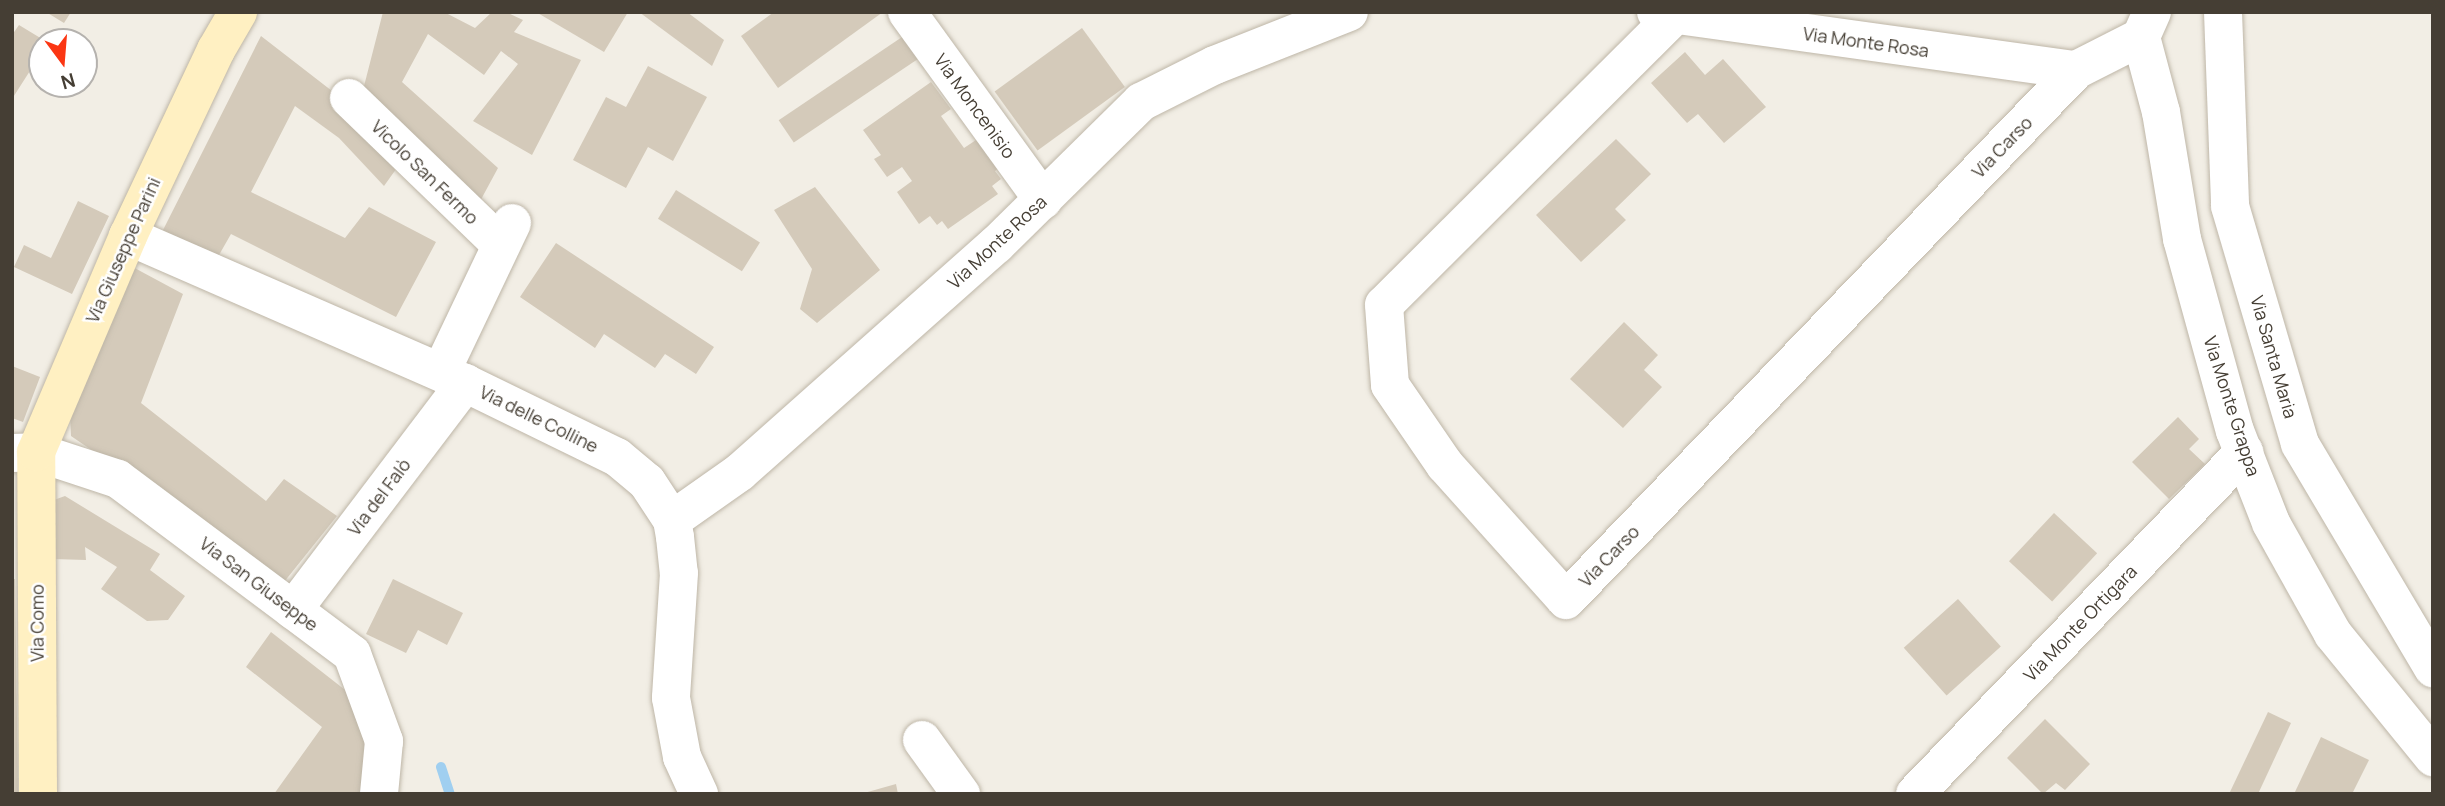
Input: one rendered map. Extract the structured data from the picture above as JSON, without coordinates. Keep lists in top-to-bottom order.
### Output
{
  "streets": {
    "street": [
      "Via Monte Rosa",
      "Via Moncenisio",
      "Via Carso",
      "Vicolo San Fermo",
      "Via Giuseppe Parini",
      "Via Santa Maria",
      "Via Monte Grappa",
      "Via delle Colline",
      "Via del Falò",
      "Via San Giuseppe",
      "Via Como",
      "Via Monte Ortigara"
    ]
  },
  "crossings": [
    ["Via Monte Rosa", "Via Moncenisio"],
    ["Via Monte Rosa", "Via Carso"],
    ["Via Monte Rosa", "Via delle Colline"],
    ["Via Carso", "Via Monte Grappa"],
    ["Vicolo San Fermo", "Via delle Colline"],
    ["Vicolo San Fermo", "Via del Falò"],
    ["Via Giuseppe Parini", "Via delle Colline"],
    ["Via Giuseppe Parini", "Via San Giuseppe"],
    ["Via Giuseppe Parini", "Via Como"],
    ["Via Monte Grappa", "Via Monte Ortigara"],
    ["Via delle Colline", "Via del Falò"],
    ["Via del Falò", "Via San Giuseppe"],
    ["Via San Giuseppe", "Via Como"]
  ],
  "north": "bottom"
}
